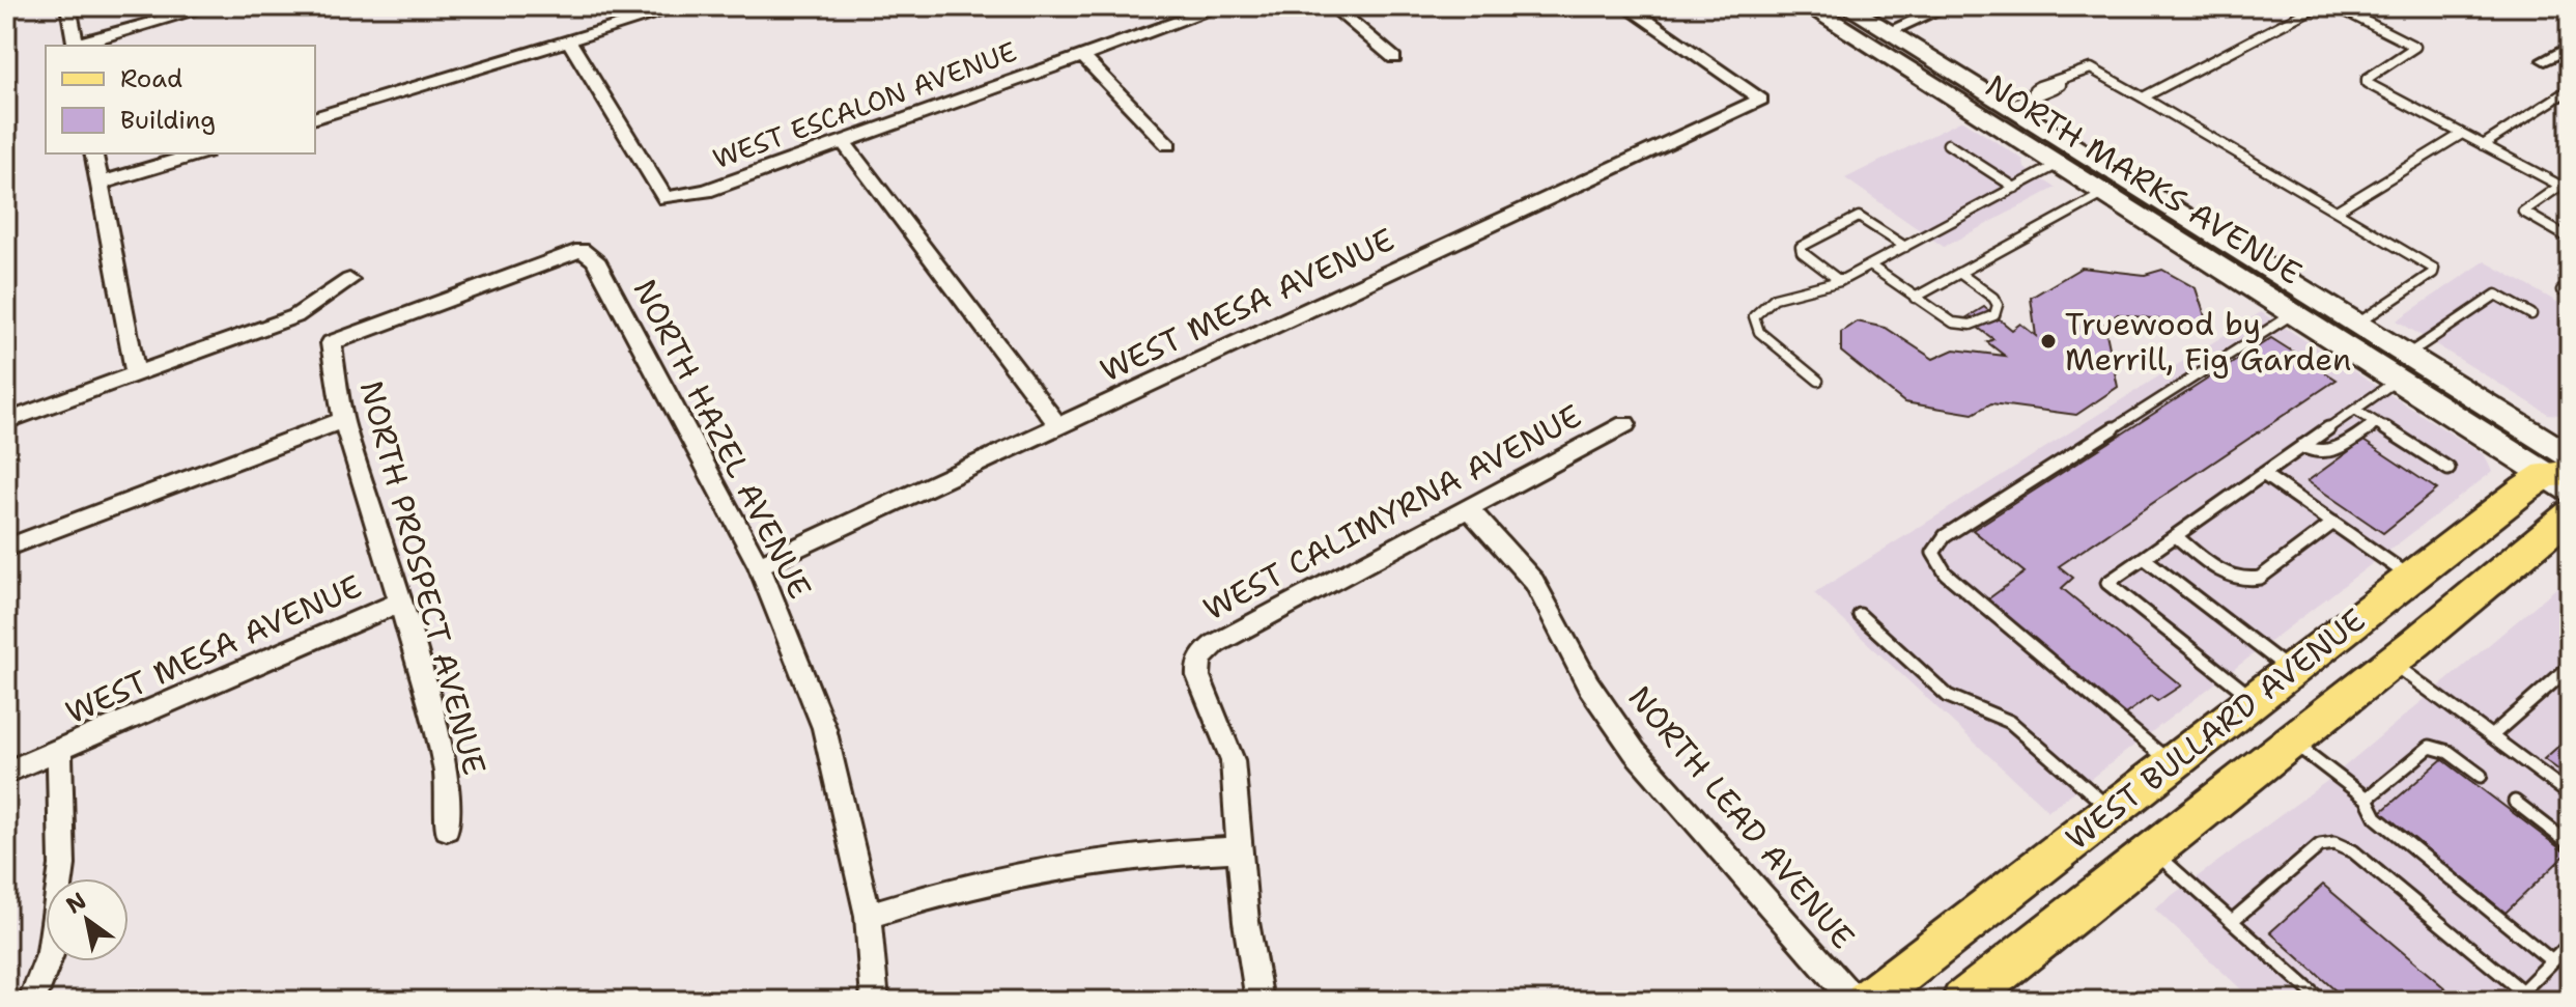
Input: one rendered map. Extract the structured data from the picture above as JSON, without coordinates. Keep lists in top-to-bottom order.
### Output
{
  "streets": {
    "main road": ["NORTH MARKS AVENUE", "WEST BULLARD AVENUE"],
    "street": [
      "WEST ESCALON AVENUE",
      "WEST MESA AVENUE",
      "NORTH HAZEL AVENUE",
      "WEST CALIMYRNA AVENUE",
      "NORTH PROSPECT AVENUE",
      "NORTH LEAD AVENUE"
    ]
  },
  "crossings": [
    ["NORTH MARKS AVENUE", "WEST BULLARD AVENUE"],
    ["WEST MESA AVENUE", "NORTH HAZEL AVENUE"],
    ["WEST MESA AVENUE", "NORTH PROSPECT AVENUE"],
    ["NORTH HAZEL AVENUE", "NORTH PROSPECT AVENUE"],
    ["WEST CALIMYRNA AVENUE", "NORTH LEAD AVENUE"]
  ],
  "places": ["Truewood by Merrill, Fig Garden"],
  "legend": ["Road", "Building"],
  "north": "top left"
}
